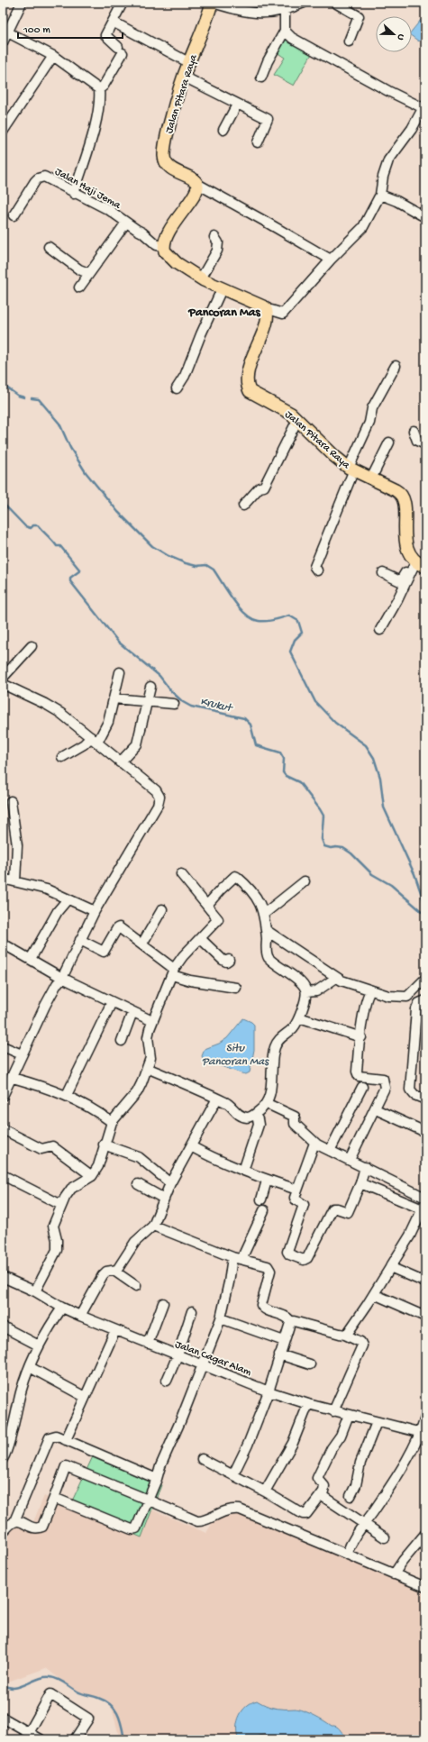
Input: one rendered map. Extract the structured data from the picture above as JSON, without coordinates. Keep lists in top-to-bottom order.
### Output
{
  "streets": {
    "main road": ["Jalan Pitara Raya"],
    "street": ["Jalan Haji Jema", "Jalan Cagar Alam"]
  },
  "districts": ["Pancoran Mas"],
  "water": ["Krukut", "Situ Pancoran Mas"],
  "scale_bar": "100 m",
  "north": "right"
}
